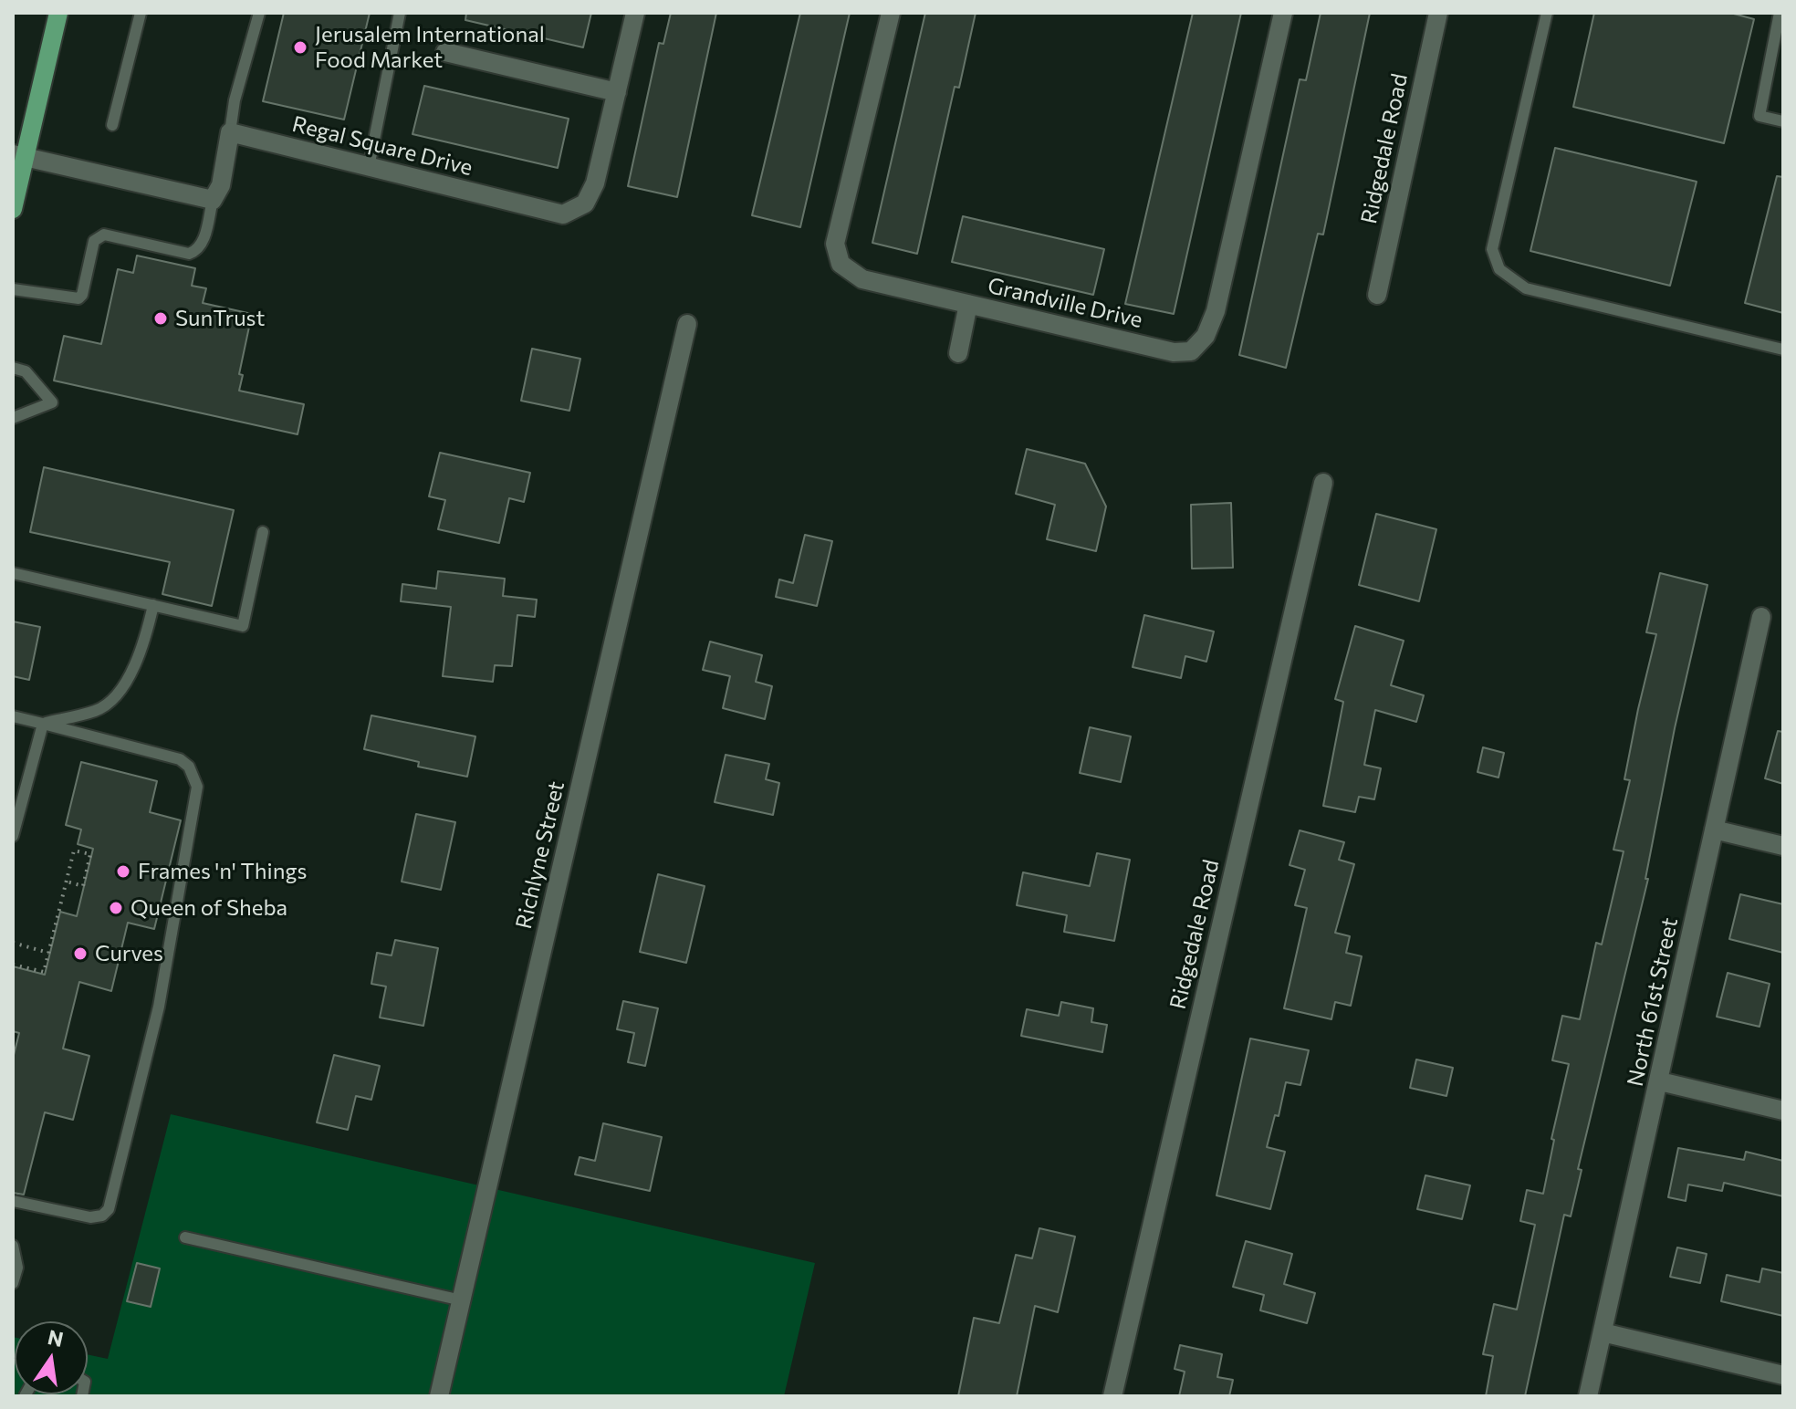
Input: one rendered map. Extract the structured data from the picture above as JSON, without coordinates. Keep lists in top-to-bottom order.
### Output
{
  "streets": {
    "street": [
      "Regal Square Drive",
      "Ridgedale Road",
      "Grandville Drive",
      "Richlyne Street",
      "North 61st Street"
    ]
  },
  "places": [
    "Jerusalem International Food Market",
    "SunTrust",
    "Frames 'n' Things",
    "Queen of Sheba",
    "Curves"
  ],
  "north": "top"
}
